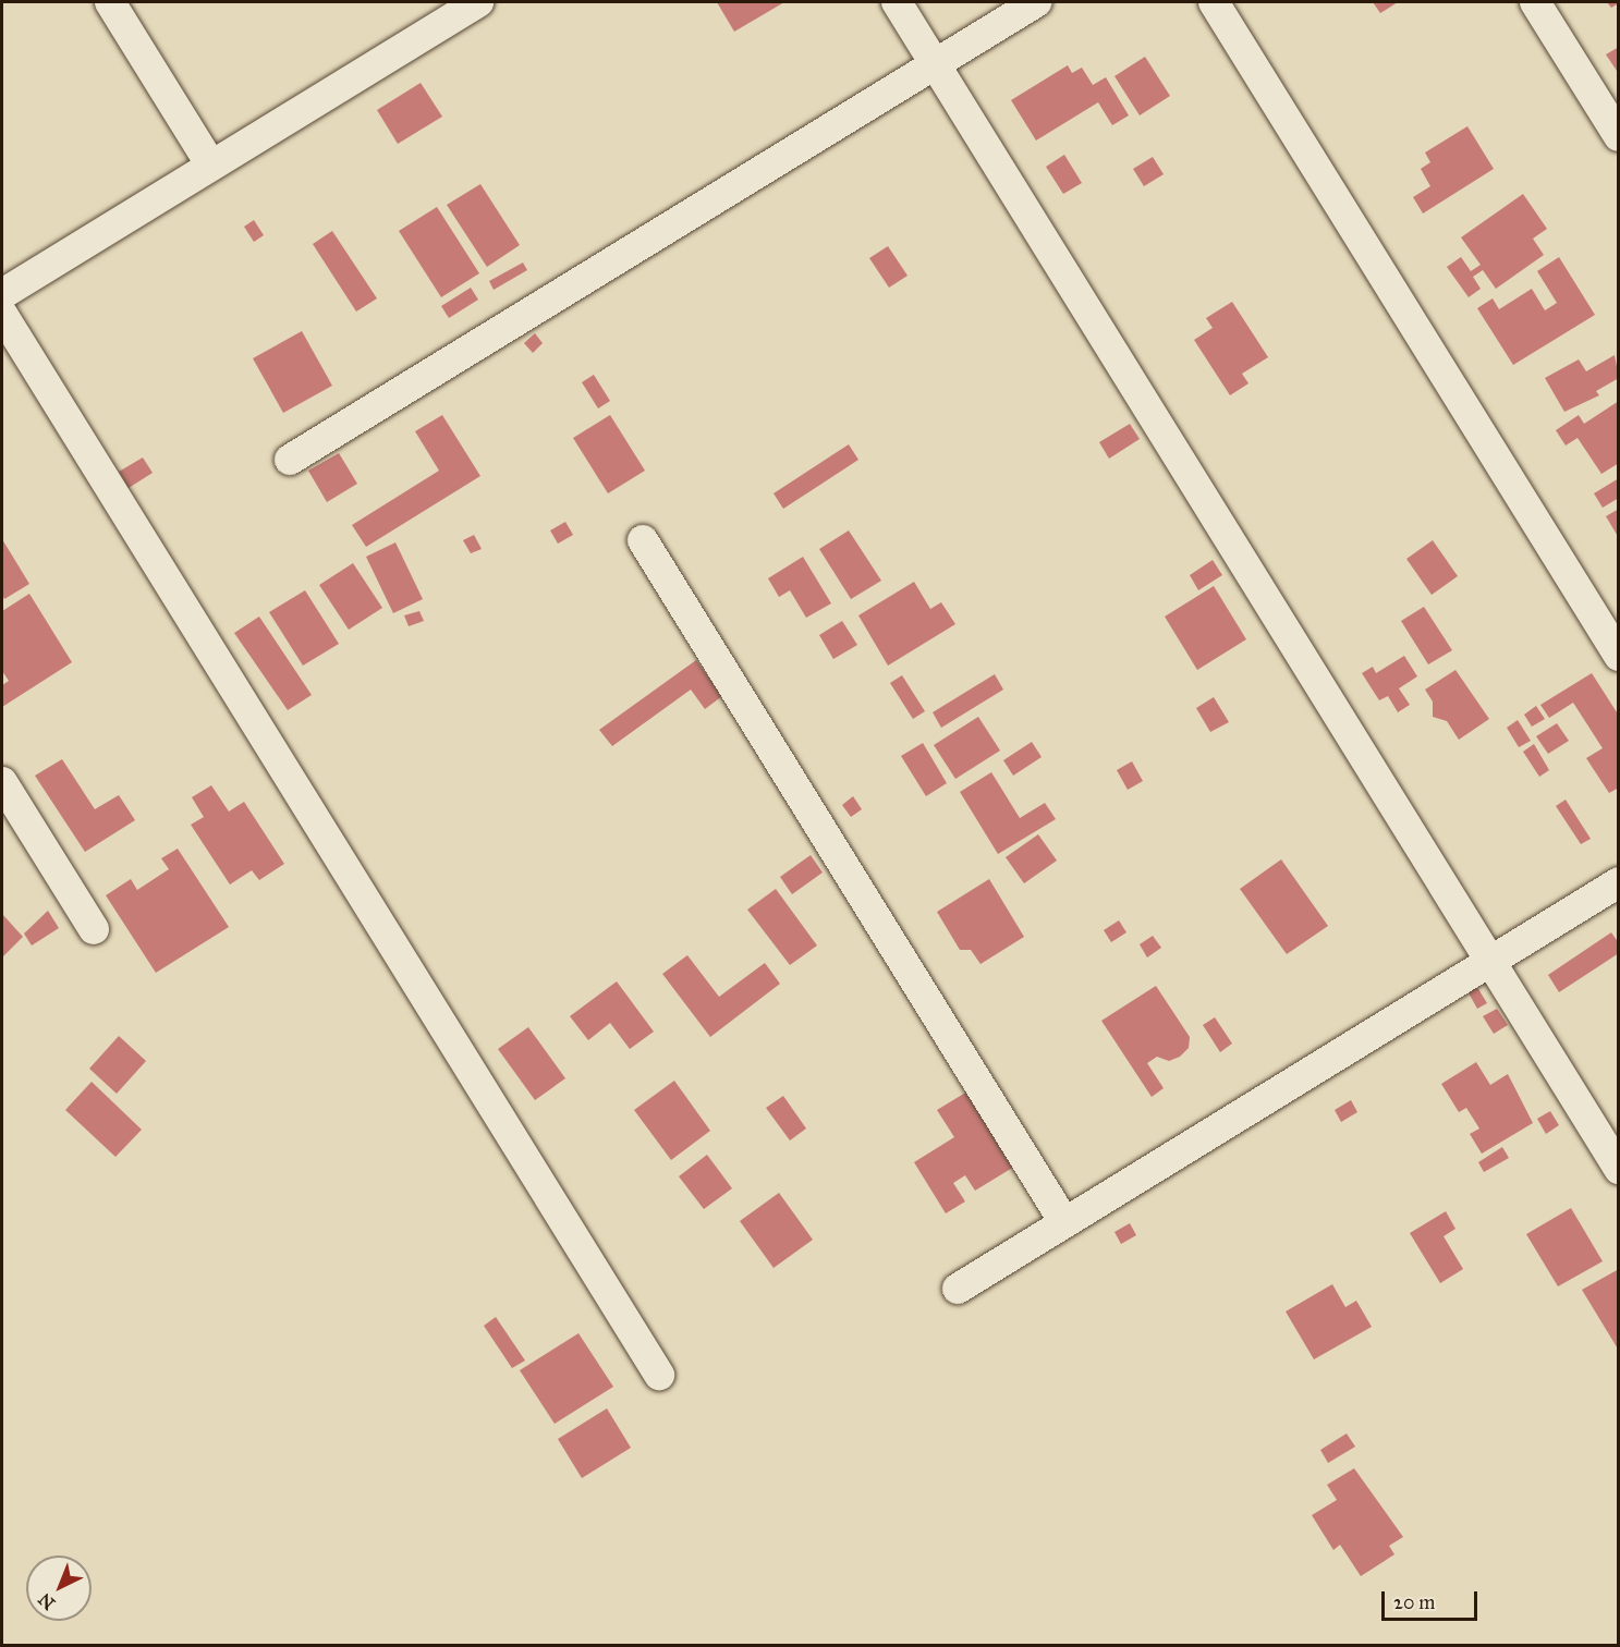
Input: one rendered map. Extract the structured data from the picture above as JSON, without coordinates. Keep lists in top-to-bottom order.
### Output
{
  "scale_bar": "20 m",
  "north": "bottom left"
}
